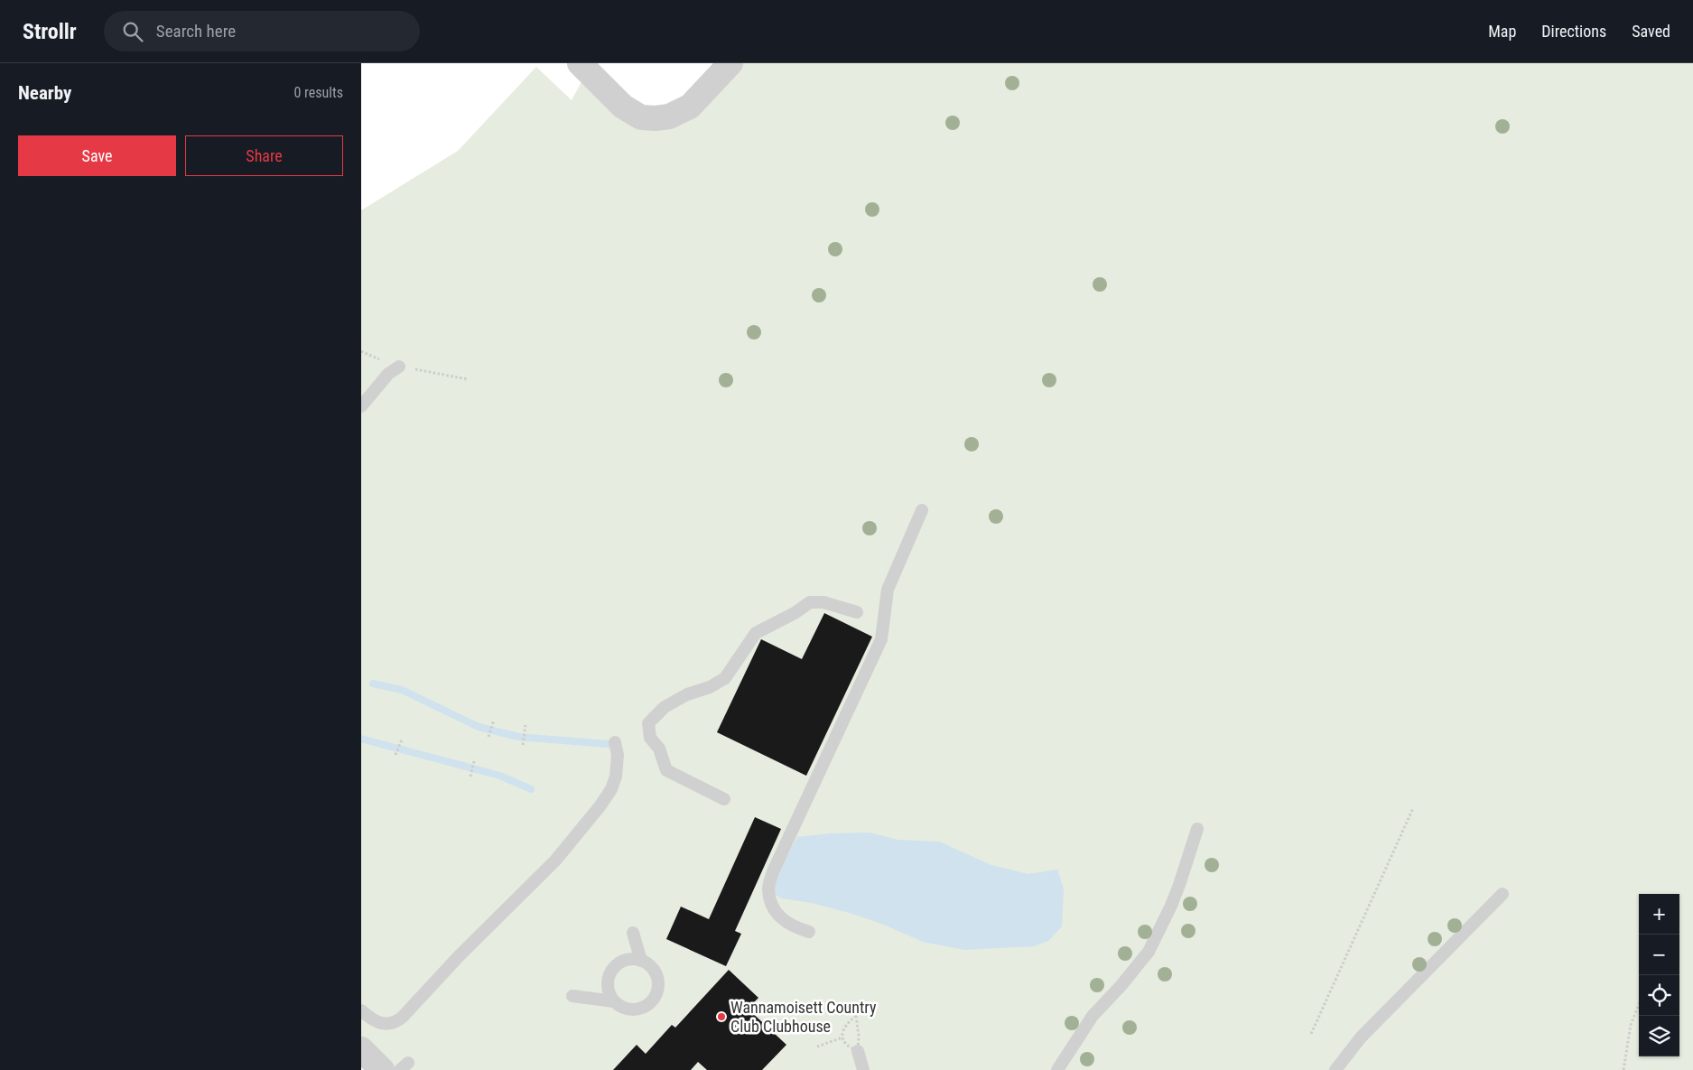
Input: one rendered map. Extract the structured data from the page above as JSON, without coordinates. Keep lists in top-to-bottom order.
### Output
{
  "places": ["Wannamoisett Country Club Clubhouse"],
  "page": {
    "header": "Strollr",
    "search": "Search here",
    "nav": ["Map", "Directions", "Saved"],
    "heading": ["Nearby", "0 results"],
    "buttons": ["Save", "Share"],
    "map_buttons": ["+", "−"]
  }
}
